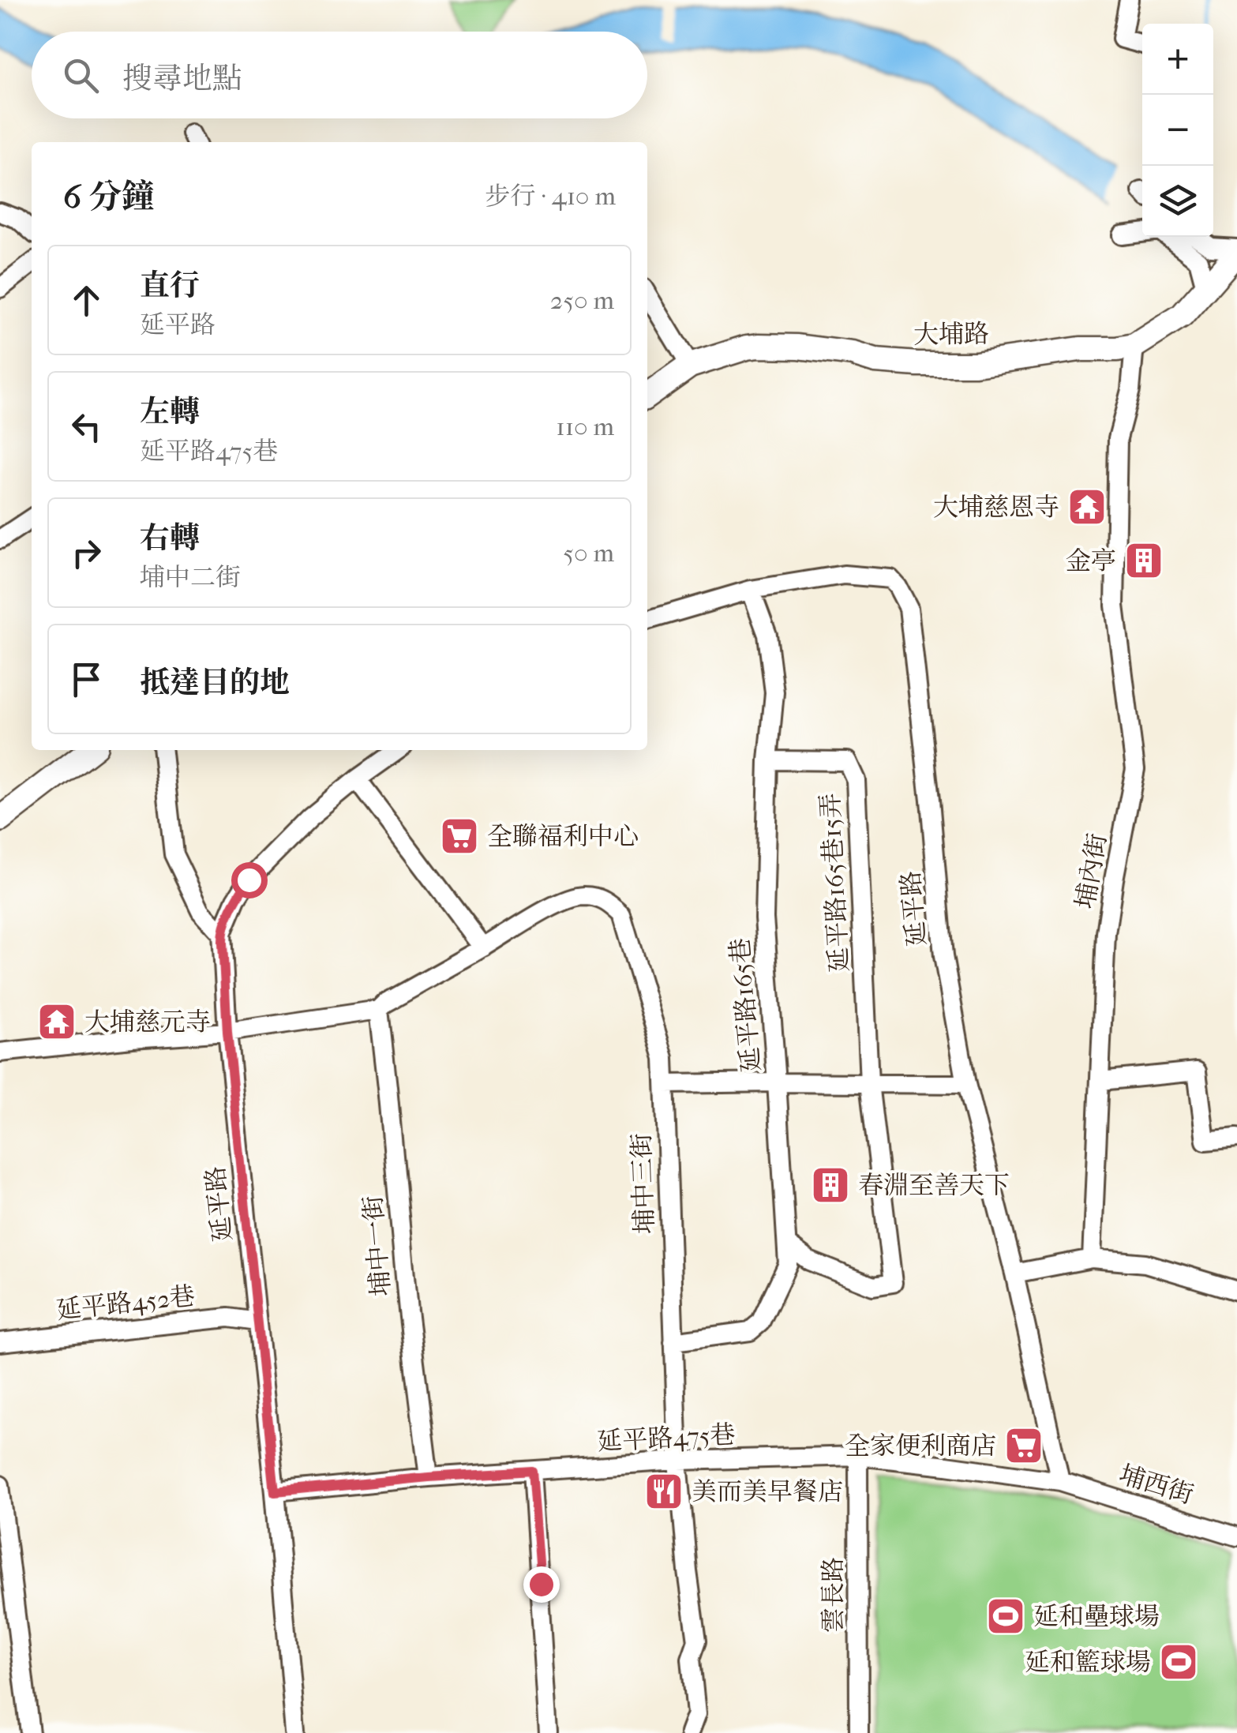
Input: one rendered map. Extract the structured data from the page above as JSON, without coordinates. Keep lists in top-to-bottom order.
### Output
{
  "streets": {
    "main road": ["大埔路"],
    "street": [
      "埔內街",
      "延平路165巷15弄",
      "延平路",
      "延平路165巷",
      "埔中三街",
      "埔中一街",
      "延平路452巷",
      "延平路475巷",
      "埔西街",
      "雲長路"
    ]
  },
  "crossings": [
    ["大埔路", "埔內街"],
    ["延平路165巷15弄", "延平路165巷"],
    ["延平路", "延平路165巷"],
    ["延平路", "延平路452巷"],
    ["延平路", "延平路475巷"],
    ["延平路", "埔西街"],
    ["延平路165巷", "埔中三街"],
    ["埔中三街", "埔中一街"],
    ["埔中三街", "延平路475巷"],
    ["埔中一街", "延平路475巷"],
    ["延平路475巷", "埔西街"],
    ["延平路475巷", "雲長路"]
  ],
  "places": {
    "temple": ["大埔慈恩寺", "大埔慈元寺"],
    "building": ["金亭", "春淵至善天下"],
    "supermarket": ["全聯福利中心", "全家便利商店"],
    "restaurant": ["美而美早餐店"],
    "sports": ["延和壘球場", "延和籃球場"]
  },
  "page": {
    "map_buttons": ["+", "−"],
    "search": "搜尋地點",
    "heading": ["6 分鐘", "步行 · 410 m"],
    "list": [
      ["直行", "延平路", "250 m"],
      ["左轉", "延平路475巷", "110 m"],
      ["右轉", "埔中二街", "50 m"],
      "抵達目的地"
    ]
  }
}
